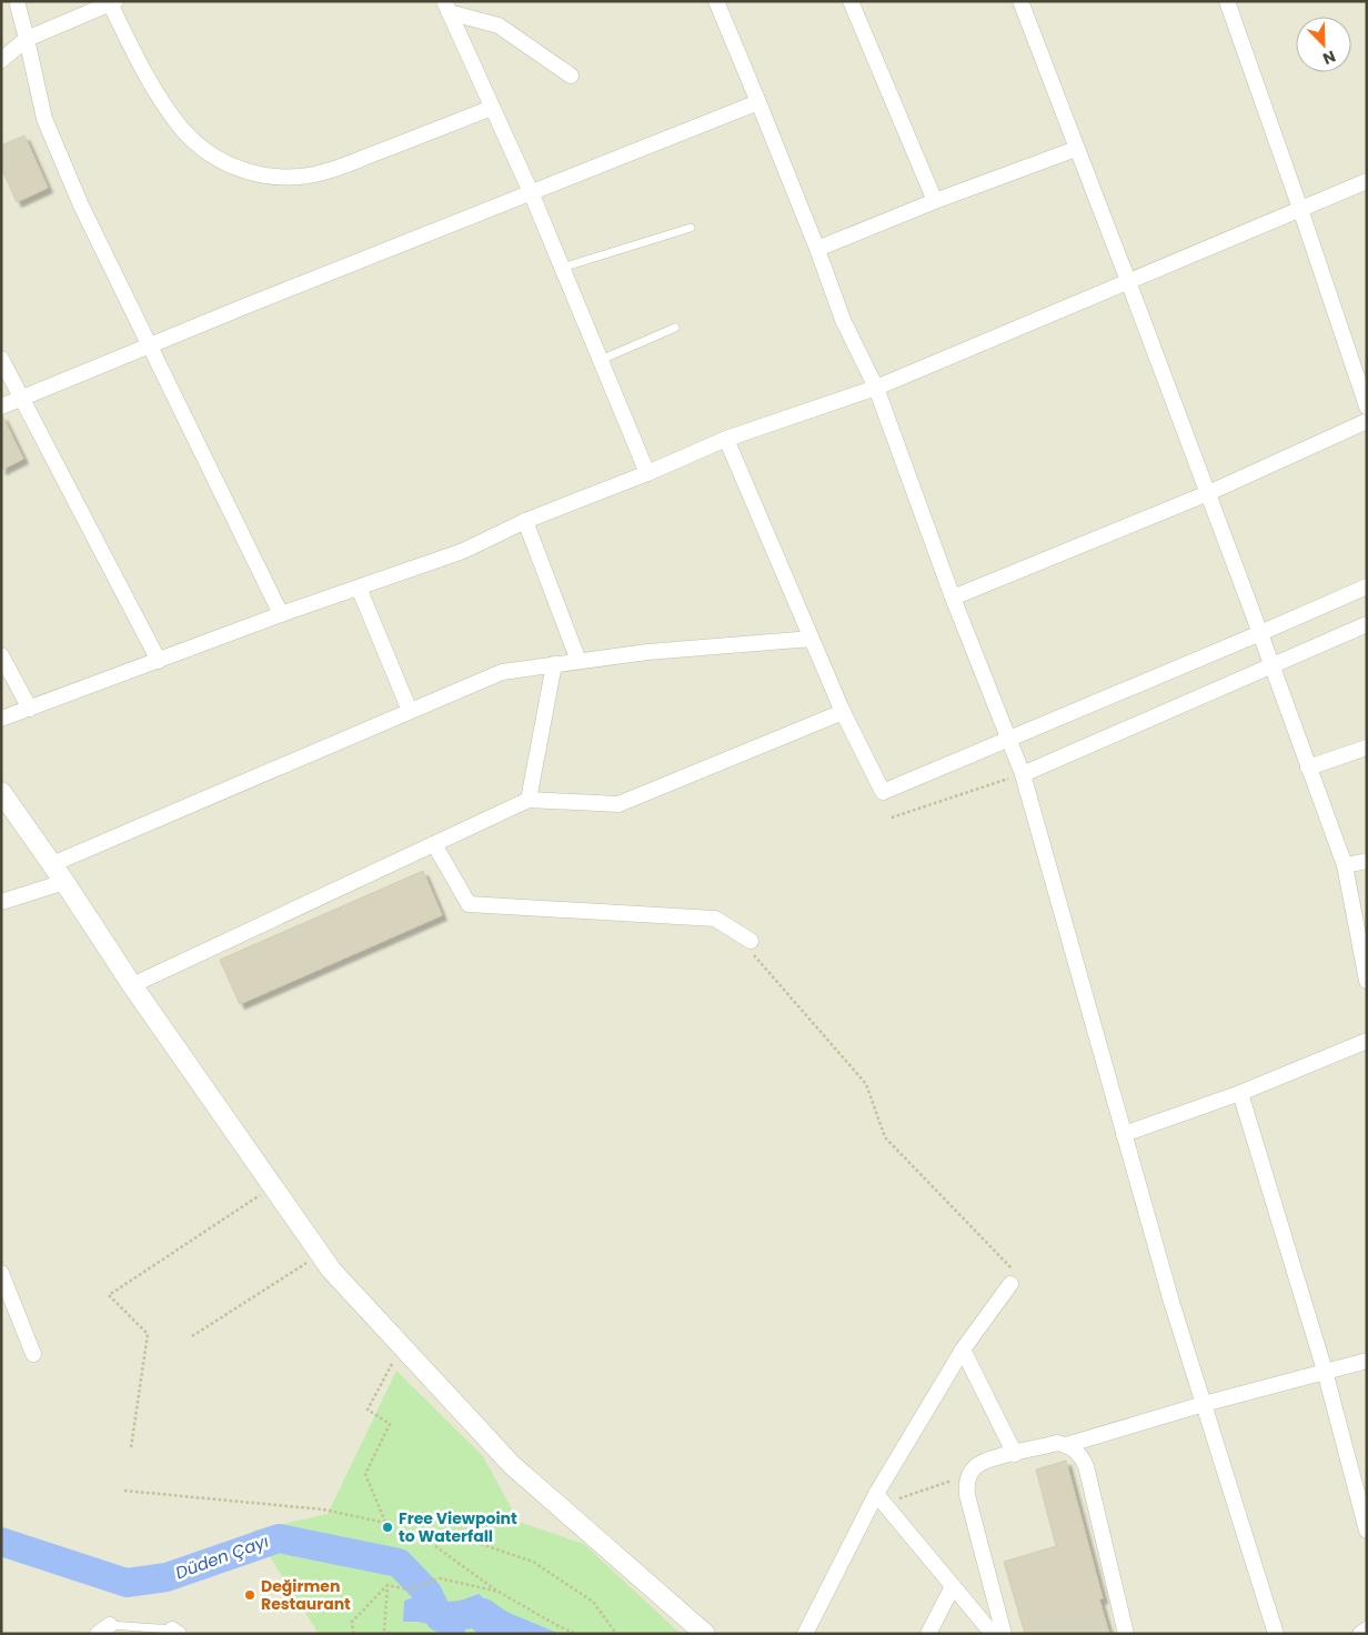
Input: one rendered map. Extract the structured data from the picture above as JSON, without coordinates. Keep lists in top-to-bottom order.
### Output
{
  "water": ["Düden Çayı"],
  "places": ["Free Viewpoint to Waterfall", "Değirmen Restaurant"],
  "north": "bottom right"
}
